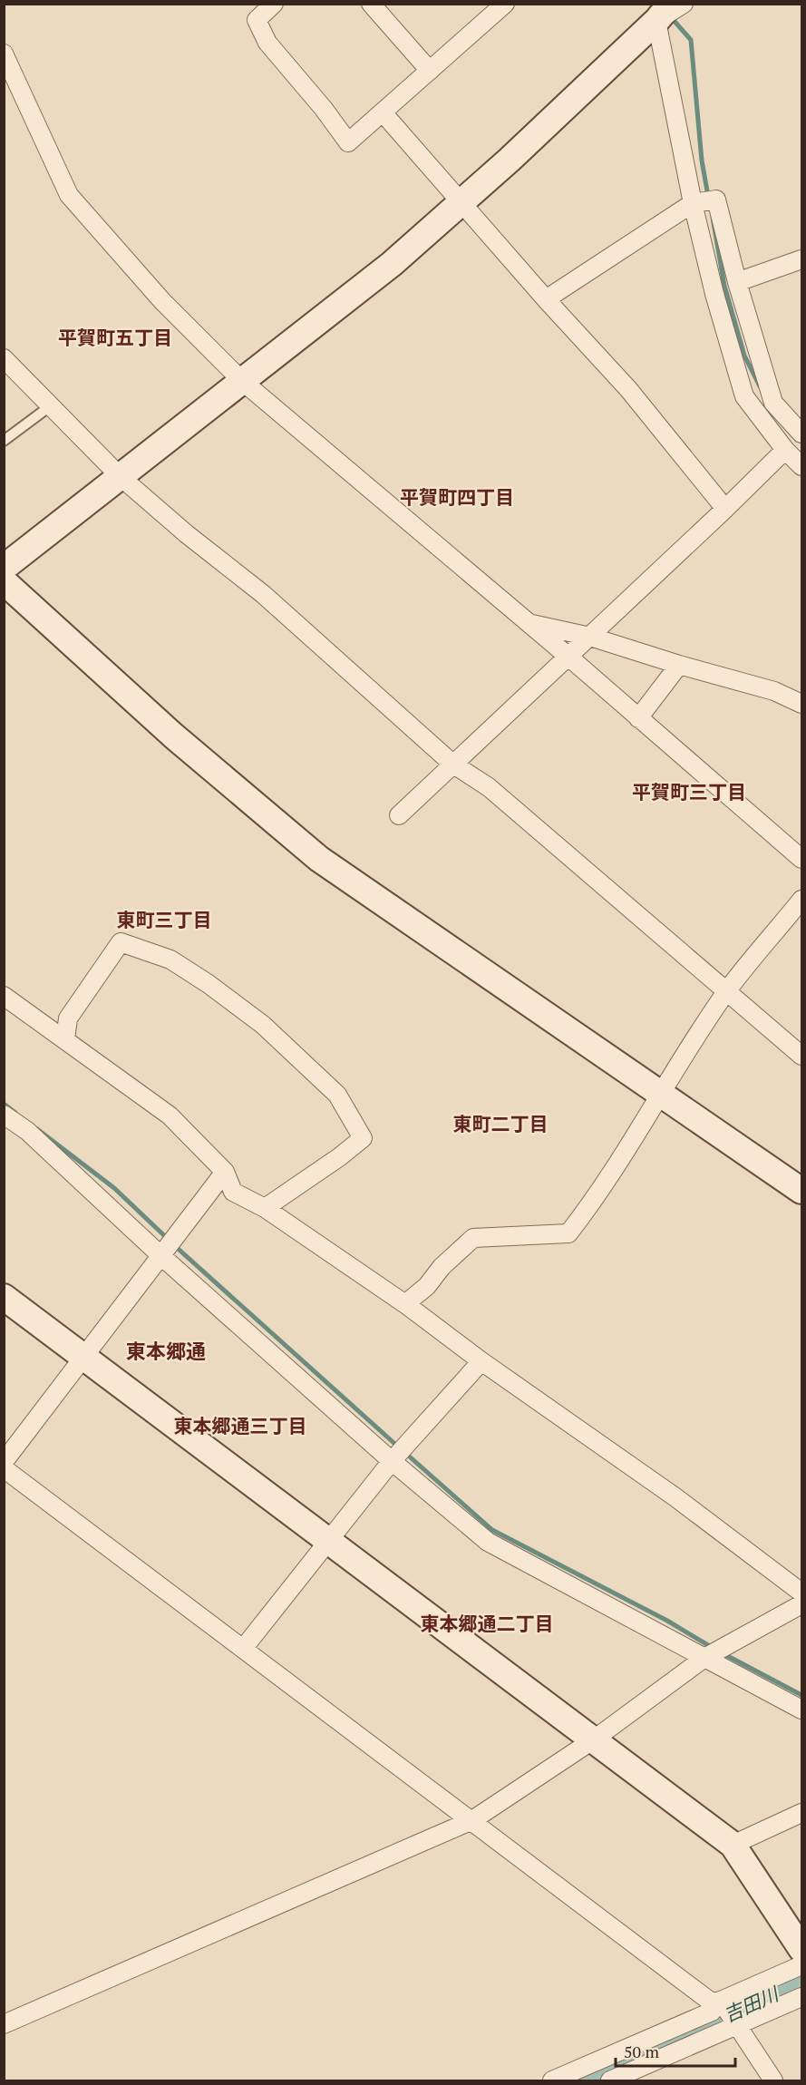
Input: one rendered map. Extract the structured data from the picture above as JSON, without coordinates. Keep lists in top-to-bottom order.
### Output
{
  "districts": [
    "平賀町五丁目",
    "平賀町四丁目",
    "平賀町三丁目",
    "東町三丁目",
    "東町二丁目",
    "東本郷通",
    "東本郷通三丁目",
    "東本郷通二丁目"
  ],
  "water": ["吉田川"],
  "scale_bar": "50 m"
}
